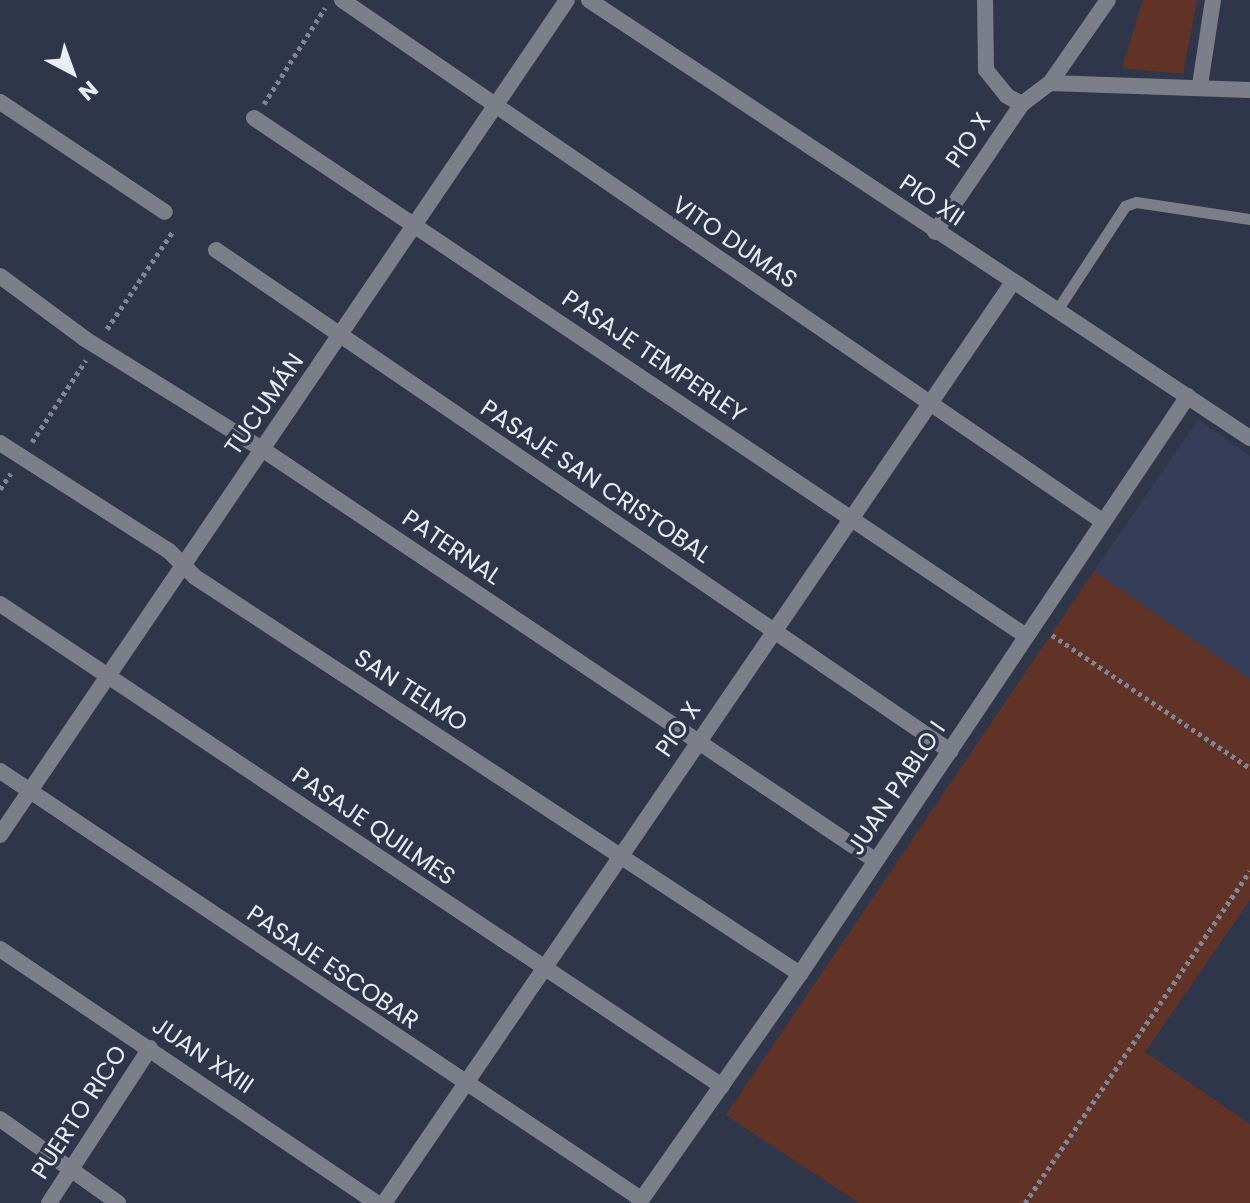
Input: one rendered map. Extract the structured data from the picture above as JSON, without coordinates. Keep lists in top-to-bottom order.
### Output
{
  "streets": {
    "street": [
      "PIO X",
      "PIO XII",
      "VITO DUMAS",
      "PASAJE TEMPERLEY",
      "TUCUMÁN",
      "PASAJE SAN CRISTOBAL",
      "PATERNAL",
      "SAN TELMO",
      "JUAN PABLO I",
      "PASAJE QUILMES",
      "PASAJE ESCOBAR",
      "JUAN XXIII",
      "PUERTO RICO"
    ]
  },
  "crossings": [
    ["PIO X", "PIO XII"],
    ["PIO X", "VITO DUMAS"],
    ["PIO X", "PASAJE TEMPERLEY"],
    ["PIO X", "PASAJE SAN CRISTOBAL"],
    ["PIO X", "PATERNAL"],
    ["PIO X", "SAN TELMO"],
    ["PIO X", "PASAJE QUILMES"],
    ["PIO X", "PASAJE ESCOBAR"],
    ["PIO XII", "JUAN PABLO I"],
    ["VITO DUMAS", "TUCUMÁN"],
    ["VITO DUMAS", "JUAN PABLO I"],
    ["PASAJE TEMPERLEY", "TUCUMÁN"],
    ["PASAJE TEMPERLEY", "JUAN PABLO I"],
    ["TUCUMÁN", "PASAJE SAN CRISTOBAL"],
    ["TUCUMÁN", "PATERNAL"],
    ["TUCUMÁN", "SAN TELMO"],
    ["TUCUMÁN", "PASAJE QUILMES"],
    ["TUCUMÁN", "PASAJE ESCOBAR"],
    ["PASAJE SAN CRISTOBAL", "JUAN PABLO I"],
    ["PATERNAL", "JUAN PABLO I"],
    ["SAN TELMO", "JUAN PABLO I"],
    ["JUAN PABLO I", "PASAJE QUILMES"],
    ["JUAN PABLO I", "PASAJE ESCOBAR"],
    ["JUAN XXIII", "PUERTO RICO"]
  ],
  "north": "bottom right"
}
